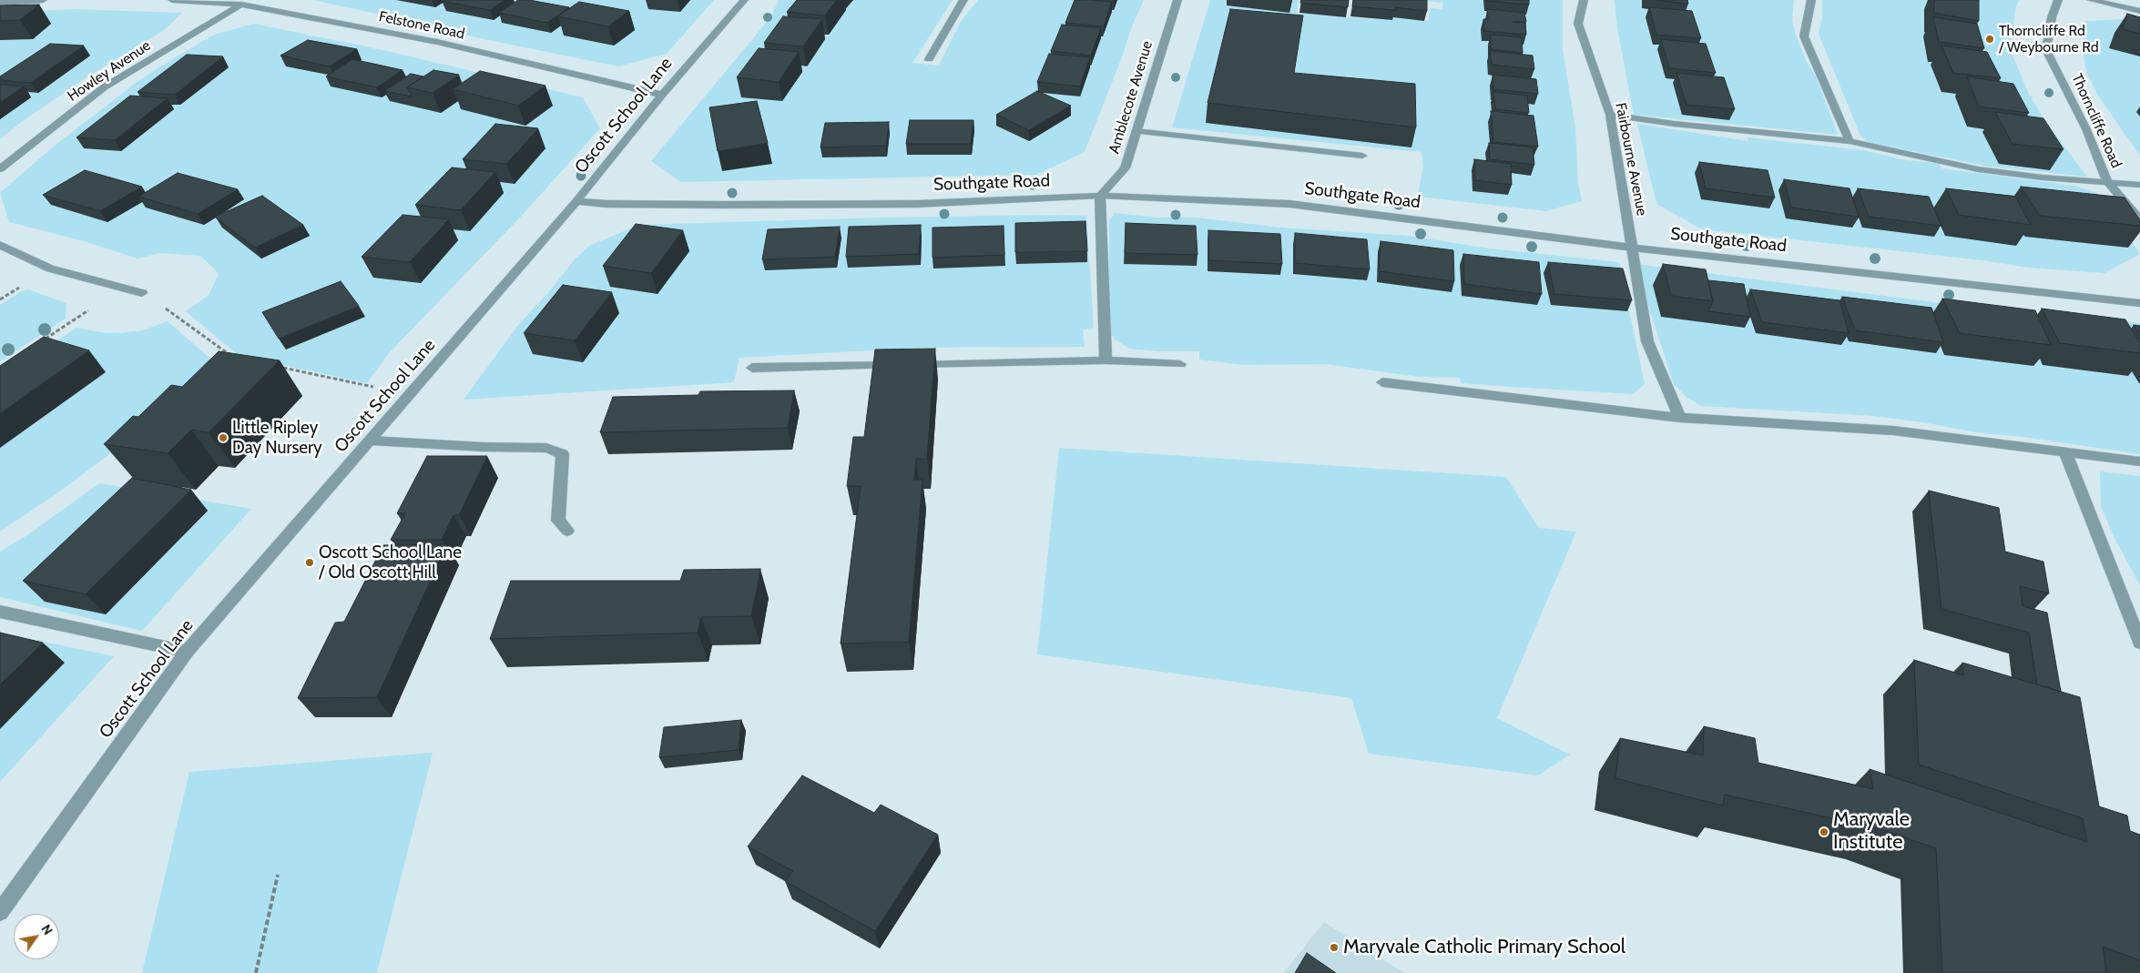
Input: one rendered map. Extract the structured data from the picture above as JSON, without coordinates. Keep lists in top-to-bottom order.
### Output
{
  "streets": {
    "street": [
      "Felstone Road",
      "Howley Avenue",
      "Amblecote Avenue",
      "Oscott School Lane",
      "Thorncliffe Road",
      "Fairbourne Avenue",
      "Southgate Road"
    ]
  },
  "crossings": [
    ["Felstone Road", "Howley Avenue"],
    ["Felstone Road", "Oscott School Lane"],
    ["Amblecote Avenue", "Southgate Road"],
    ["Oscott School Lane", "Southgate Road"],
    ["Fairbourne Avenue", "Southgate Road"]
  ],
  "places": [
    "Thorncliffe Rd / Weybourne Rd",
    "Little Ripley Day Nursery",
    "Oscott School Lane / Old Oscott Hill",
    "Maryvale Institute",
    "Maryvale Catholic Primary School"
  ],
  "north": "top right"
}
